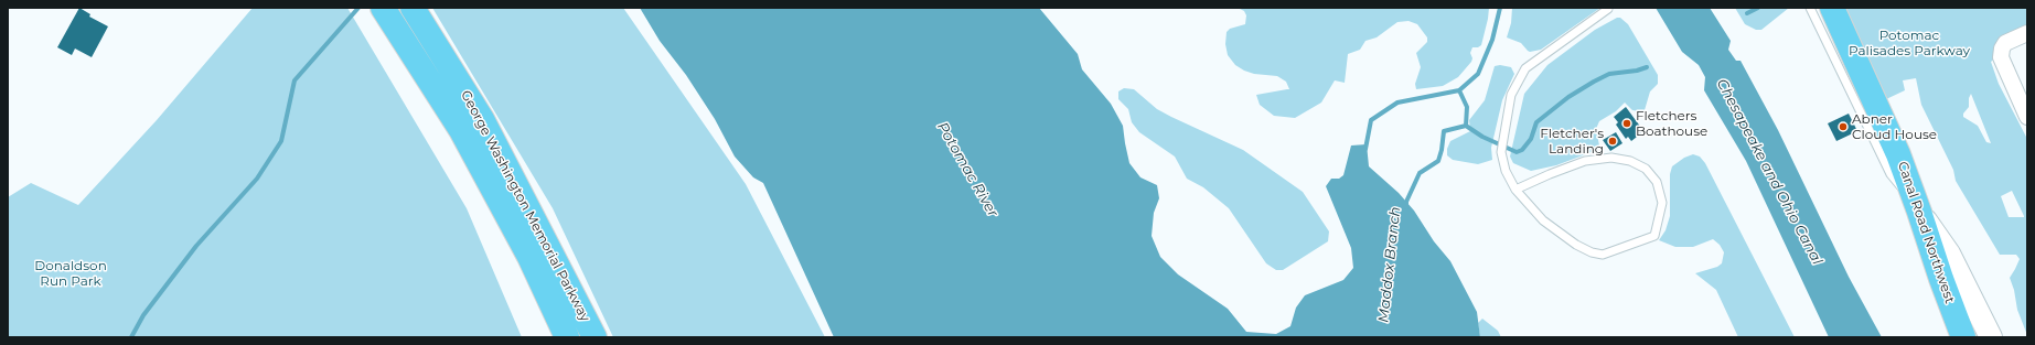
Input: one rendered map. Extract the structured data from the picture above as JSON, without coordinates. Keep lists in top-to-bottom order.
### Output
{
  "streets": {
    "highway": ["George Washington Memorial Parkway", "Canal Road Northwest"]
  },
  "water": ["Potomac River", "Chesapeake and Ohio Canal", "Maddox Branch"],
  "parks": ["Potomac Palisades Parkway", "Donaldson Run Park"],
  "places": ["Fletchers Boathouse", "Abner Cloud House", "Fletcher's Landing"]
}
